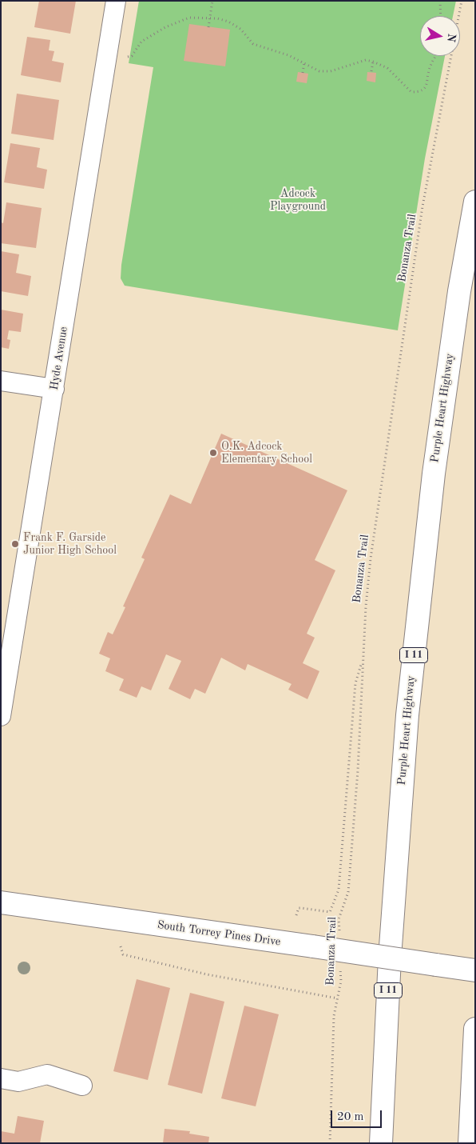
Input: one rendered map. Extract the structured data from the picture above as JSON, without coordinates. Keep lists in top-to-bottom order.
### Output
{
  "streets": {
    "main road": ["Purple Heart Highway", "I 11", "South Torrey Pines Drive"],
    "street": ["Hyde Avenue"],
    "path": ["Bonanza Trail"]
  },
  "parks": ["Adcock Playground"],
  "places": ["O.K. Adcock Elementary School", "Frank F. Garside Junior High School"],
  "scale_bar": "20 m",
  "north": "right"
}
